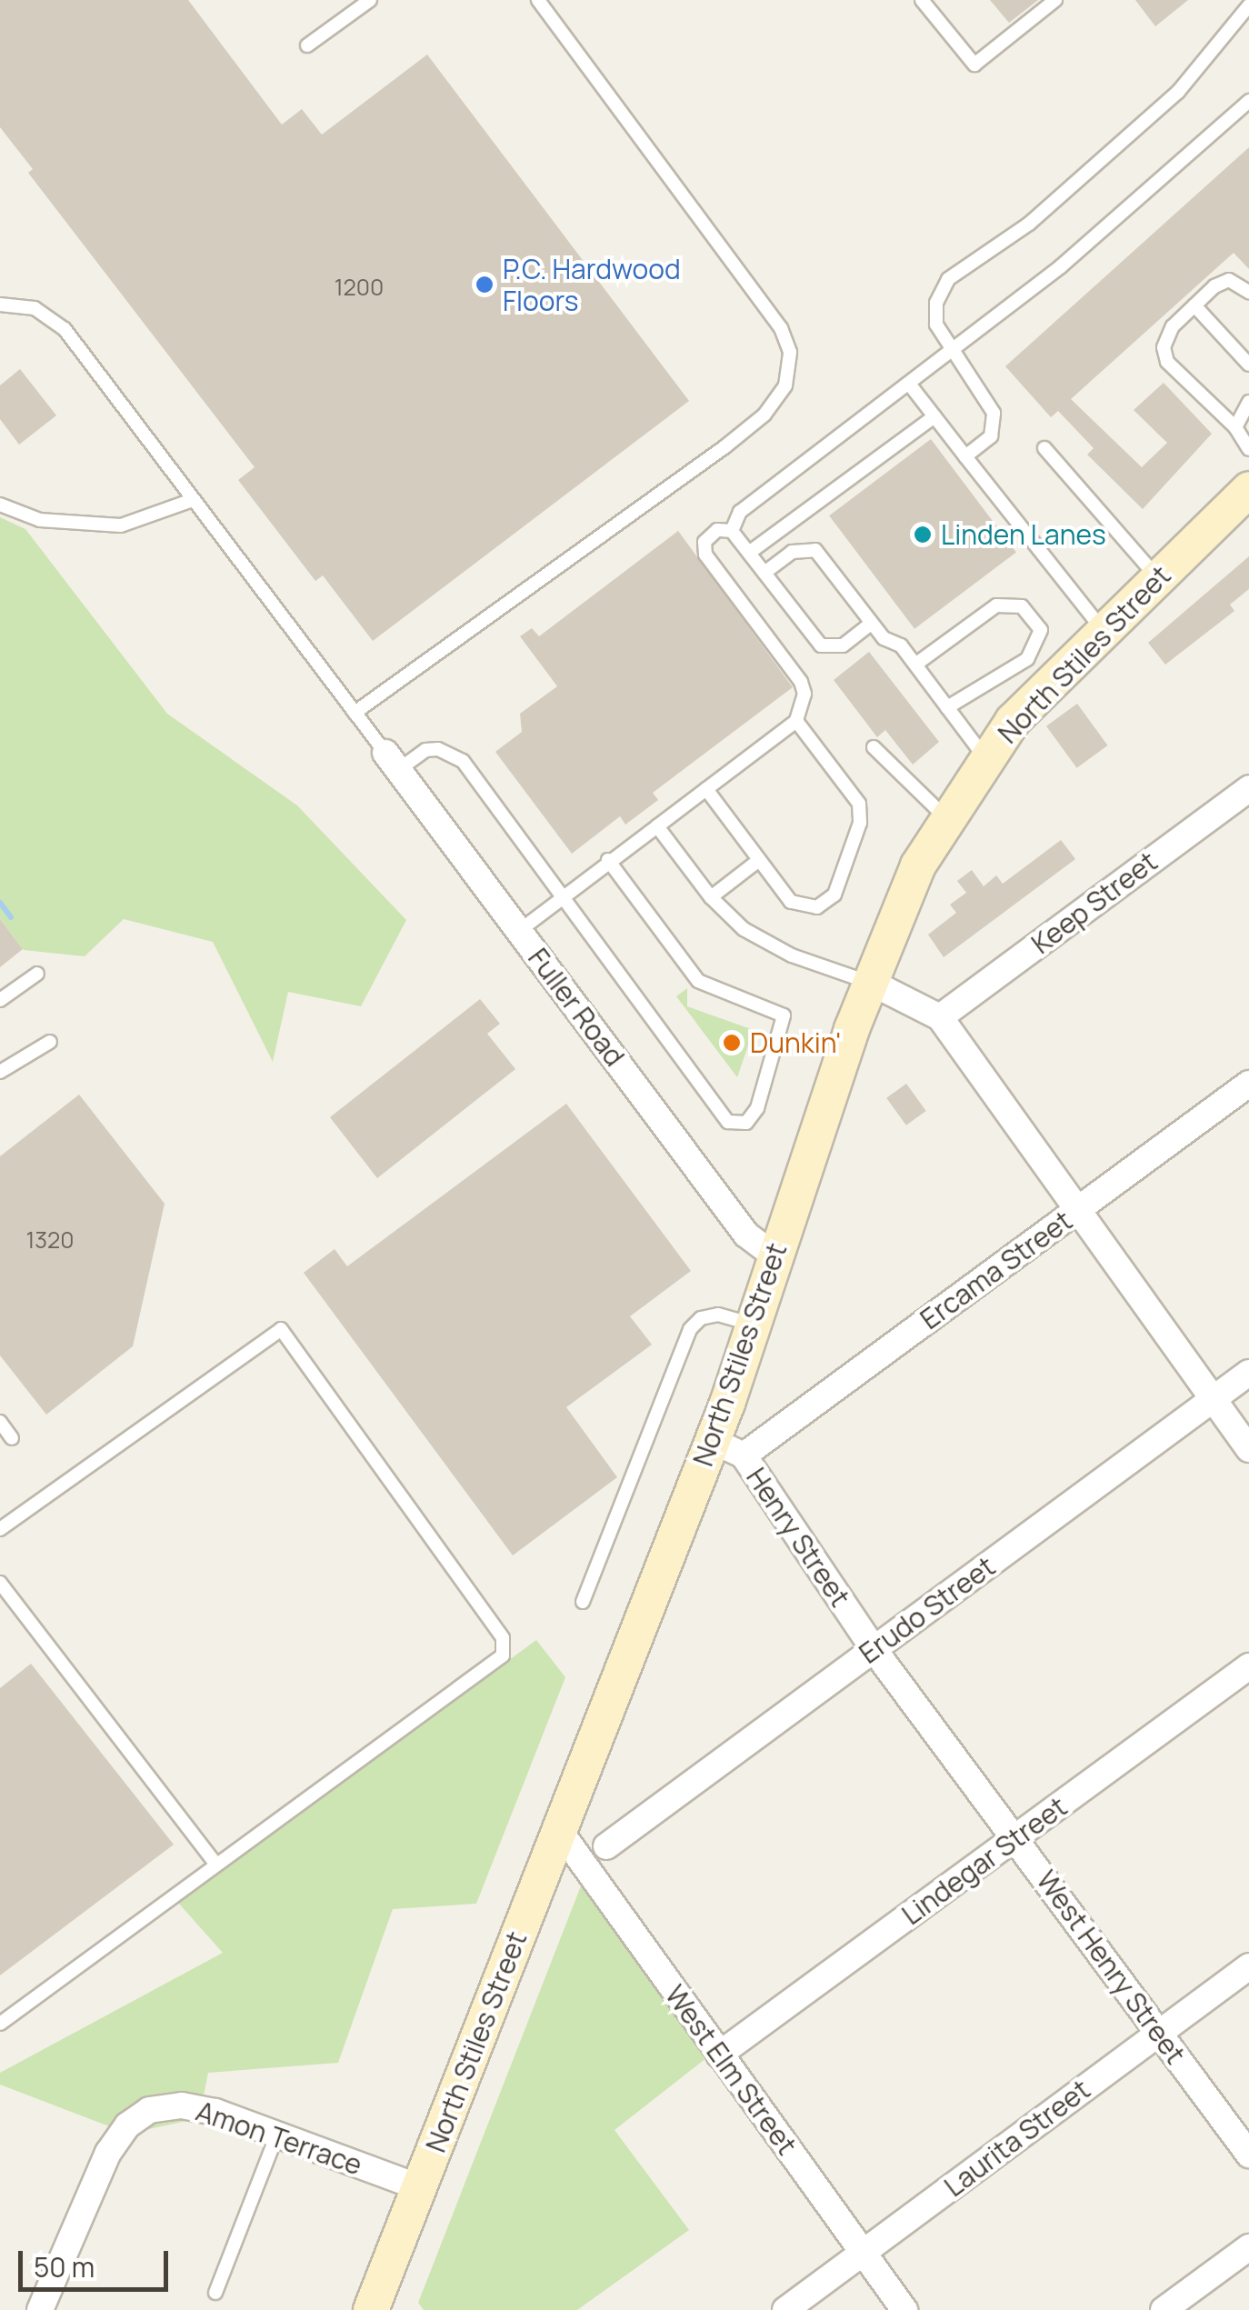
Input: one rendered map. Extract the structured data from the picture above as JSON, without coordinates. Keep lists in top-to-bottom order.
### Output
{
  "streets": {
    "main road": ["North Stiles Street"],
    "street": [
      "Keep Street",
      "Fuller Road",
      "Ercama Street",
      "Henry Street",
      "Erudo Street",
      "Lindegar Street",
      "West Henry Street",
      "West Elm Street",
      "Amon Terrace",
      "Laurita Street"
    ]
  },
  "crossings": [
    ["North Stiles Street", "Fuller Road"],
    ["North Stiles Street", "Henry Street"],
    ["North Stiles Street", "West Elm Street"],
    ["North Stiles Street", "Amon Terrace"],
    ["Ercama Street", "Henry Street"],
    ["Henry Street", "Erudo Street"],
    ["Henry Street", "West Henry Street"],
    ["Erudo Street", "West Henry Street"],
    ["Lindegar Street", "West Henry Street"],
    ["Lindegar Street", "West Elm Street"],
    ["West Henry Street", "Laurita Street"],
    ["West Elm Street", "Laurita Street"]
  ],
  "places": ["P.C. Hardwood Floors", "Linden Lanes", "Dunkin'"],
  "house_numbers": ["1200", "1320"],
  "scale_bar": "50 m"
}
